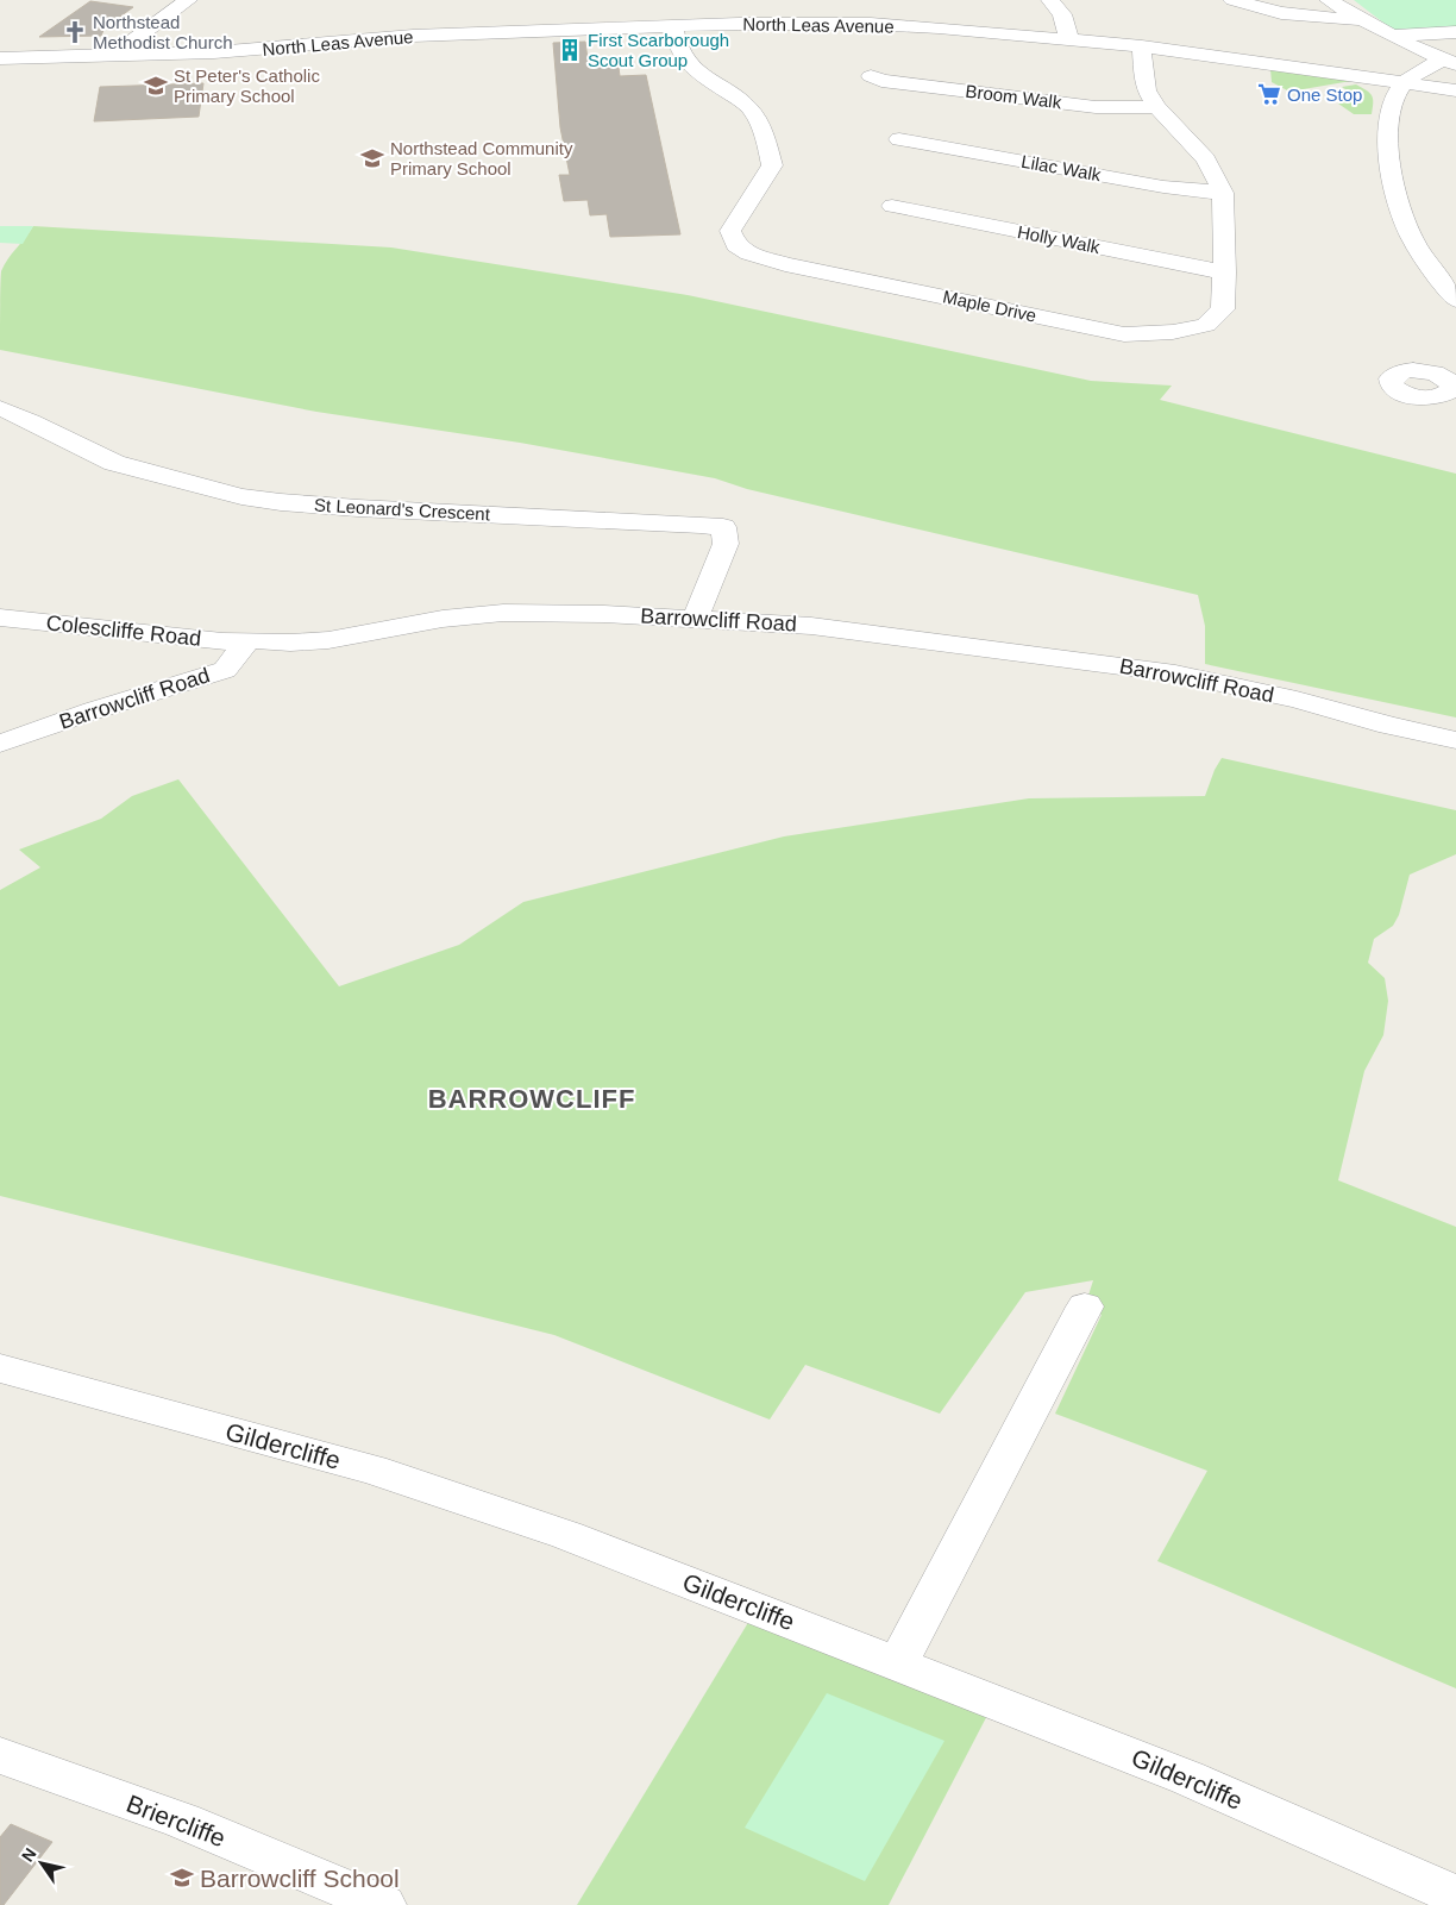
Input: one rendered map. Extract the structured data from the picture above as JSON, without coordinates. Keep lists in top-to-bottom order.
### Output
{
  "streets": {
    "street": [
      "North Leas Avenue",
      "Broom Walk",
      "Lilac Walk",
      "Holly Walk",
      "Maple Drive",
      "St Leonard's Crescent",
      "Barrowcliff Road",
      "Colescliffe Road",
      "Gildercliffe",
      "Briercliffe"
    ]
  },
  "crossings": [
    ["North Leas Avenue", "Maple Drive"],
    ["Broom Walk", "Maple Drive"],
    ["Lilac Walk", "Maple Drive"],
    ["Holly Walk", "Maple Drive"],
    ["St Leonard's Crescent", "Barrowcliff Road"],
    ["Barrowcliff Road", "Colescliffe Road"]
  ],
  "districts": ["BARROWCLIFF"],
  "places": {
    "church": ["Northstead Methodist Church"],
    "building": ["First Scarborough Scout Group"],
    "school or university": ["St Peter's Catholic Primary School", "Northstead Community Primary School", "Barrowcliff School"],
    "supermarket": ["One Stop"]
  },
  "north": "top left"
}
